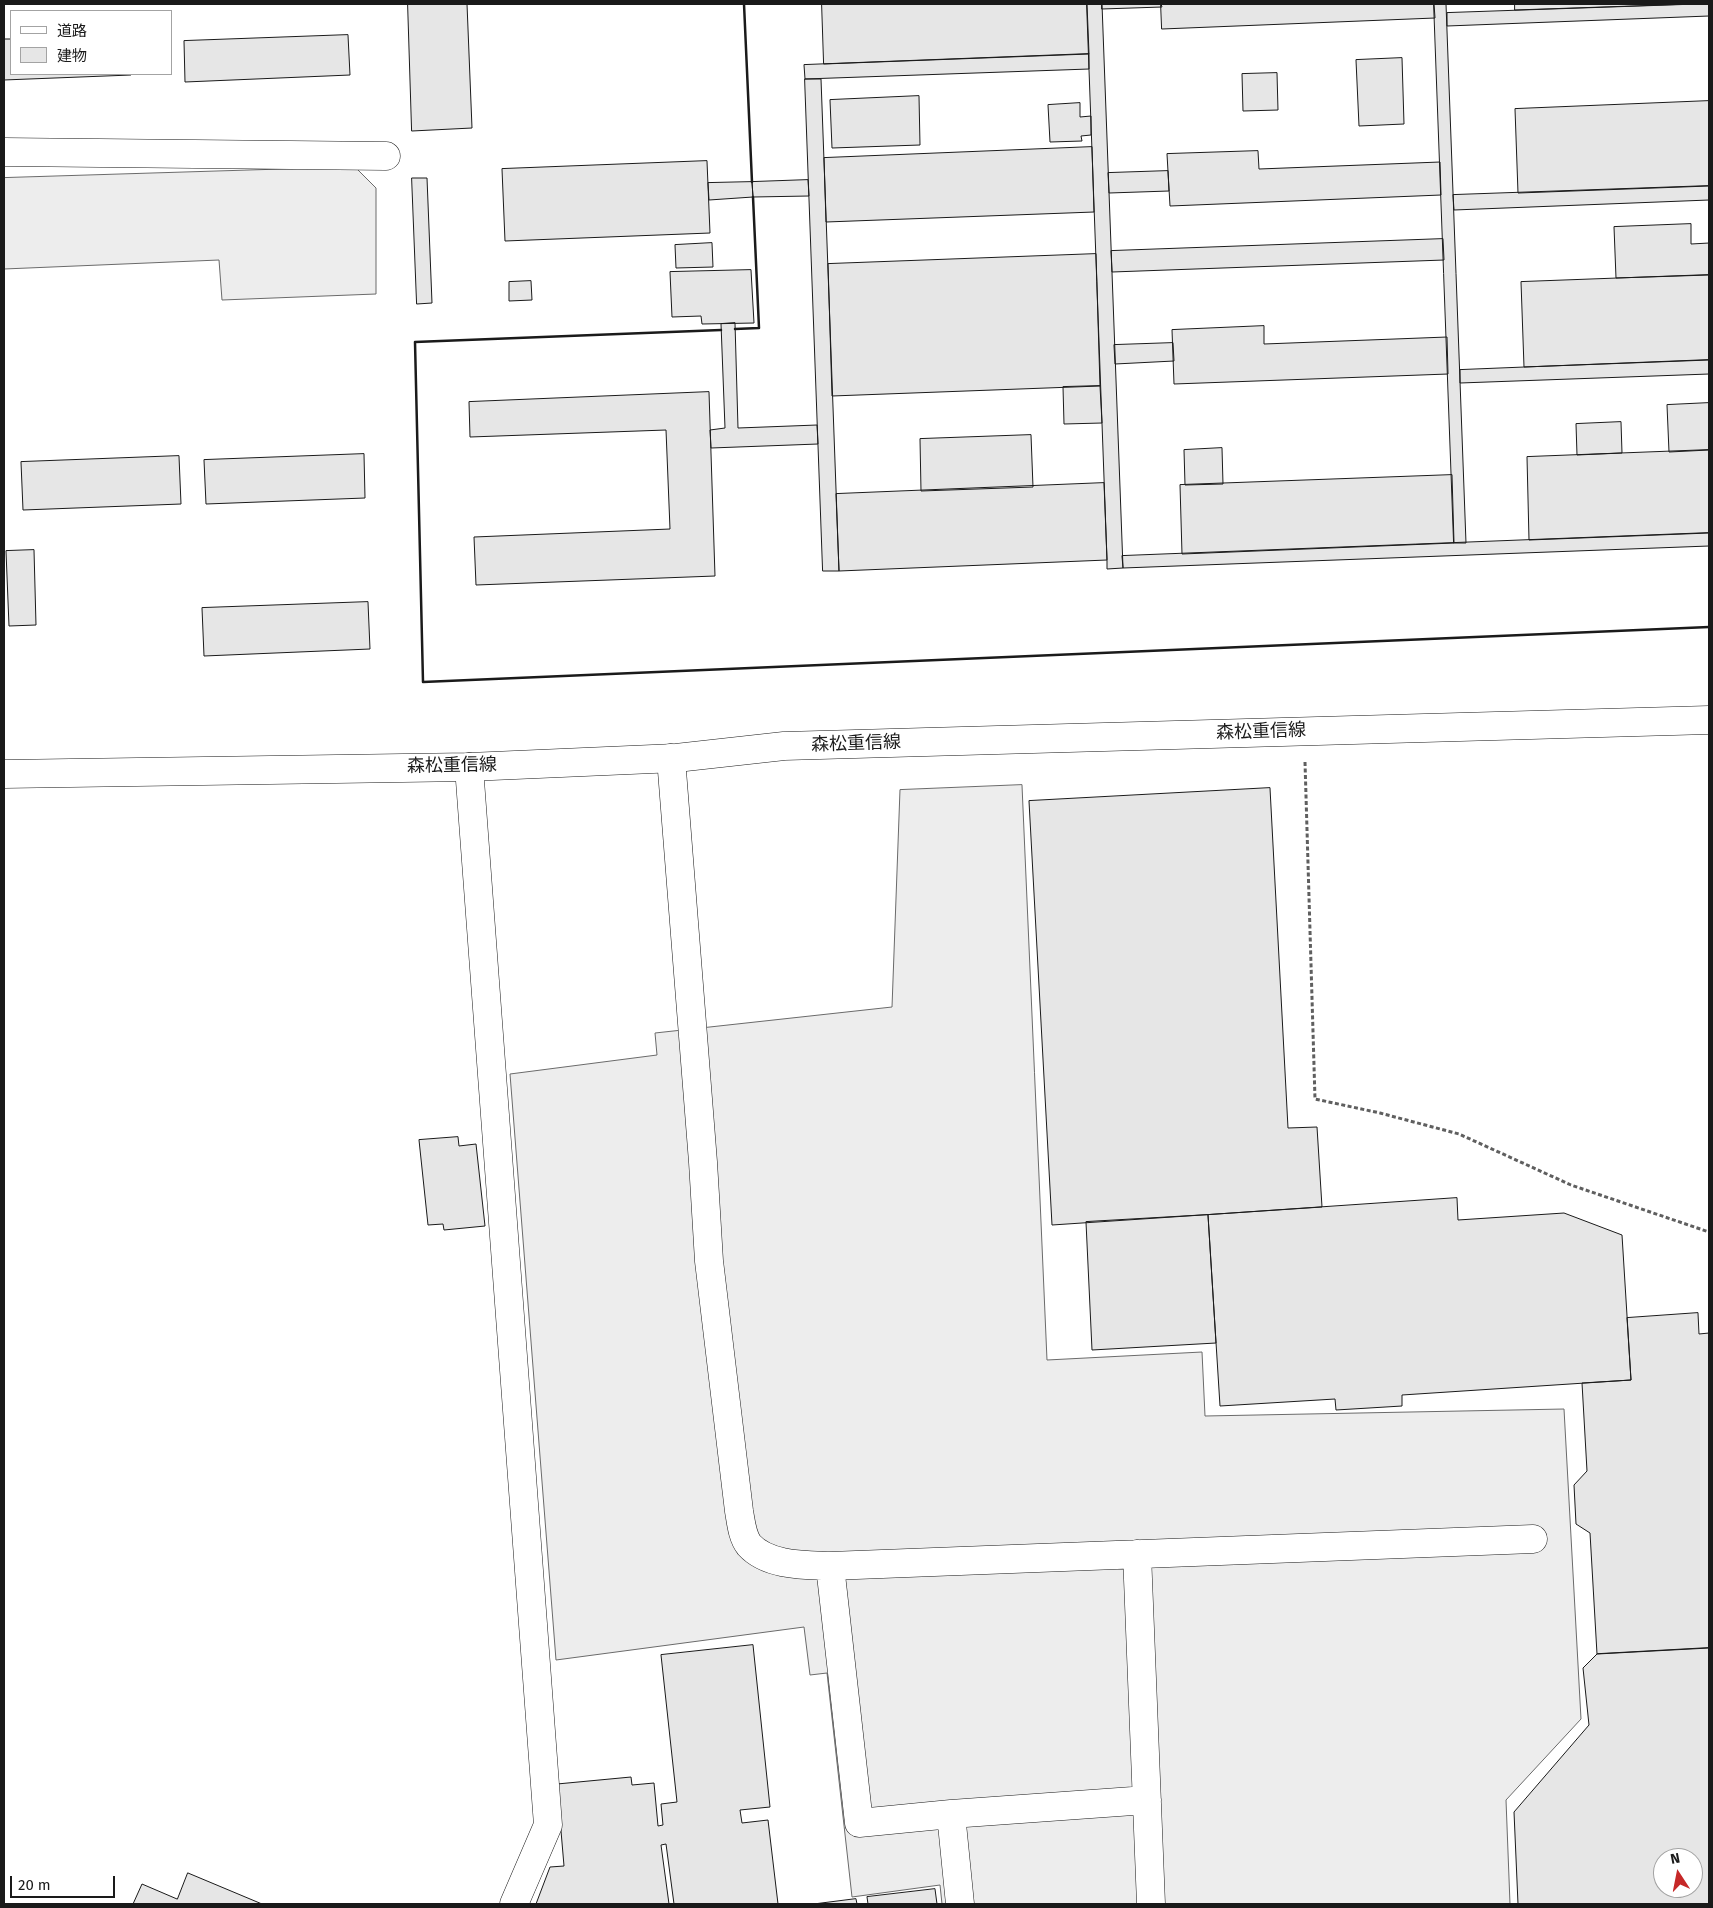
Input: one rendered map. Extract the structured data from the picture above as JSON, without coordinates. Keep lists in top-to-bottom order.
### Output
{
  "streets": {
    "main road": ["森松重信線"]
  },
  "legend": ["道路", "建物"],
  "scale_bar": "20 m",
  "north": "top"
}
